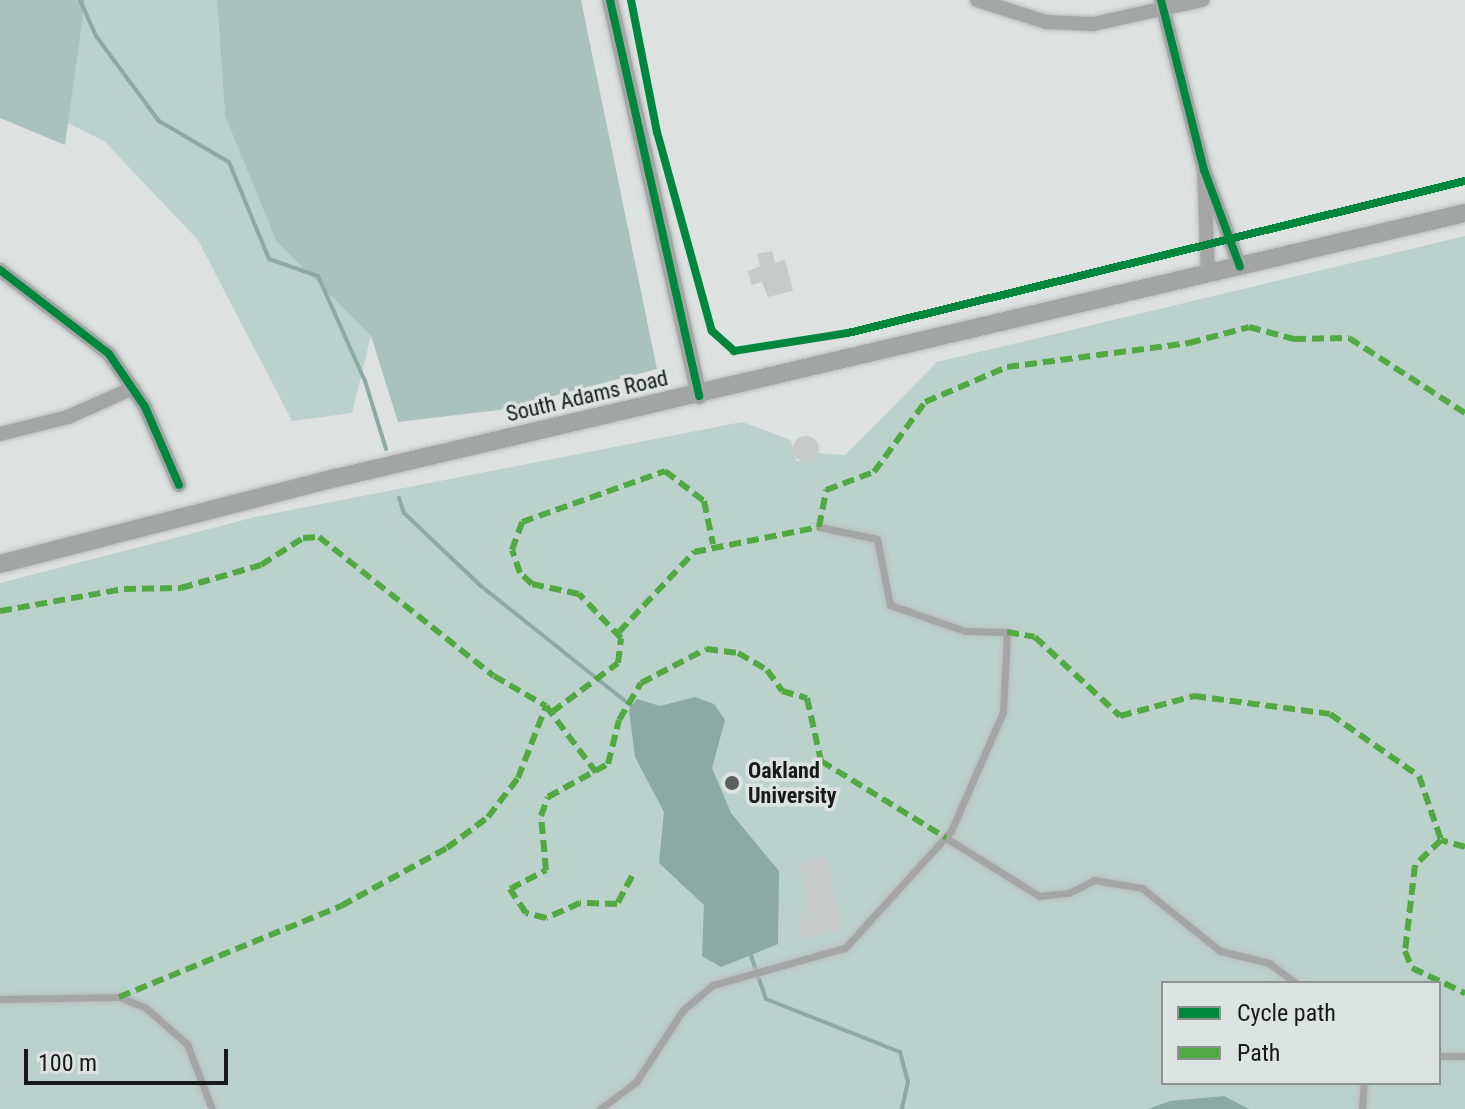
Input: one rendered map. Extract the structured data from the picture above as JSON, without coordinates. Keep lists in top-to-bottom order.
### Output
{
  "streets": {
    "main road": ["South Adams Road"]
  },
  "places": ["Oakland University"],
  "legend": ["Cycle path", "Path"],
  "scale_bar": "100 m"
}
